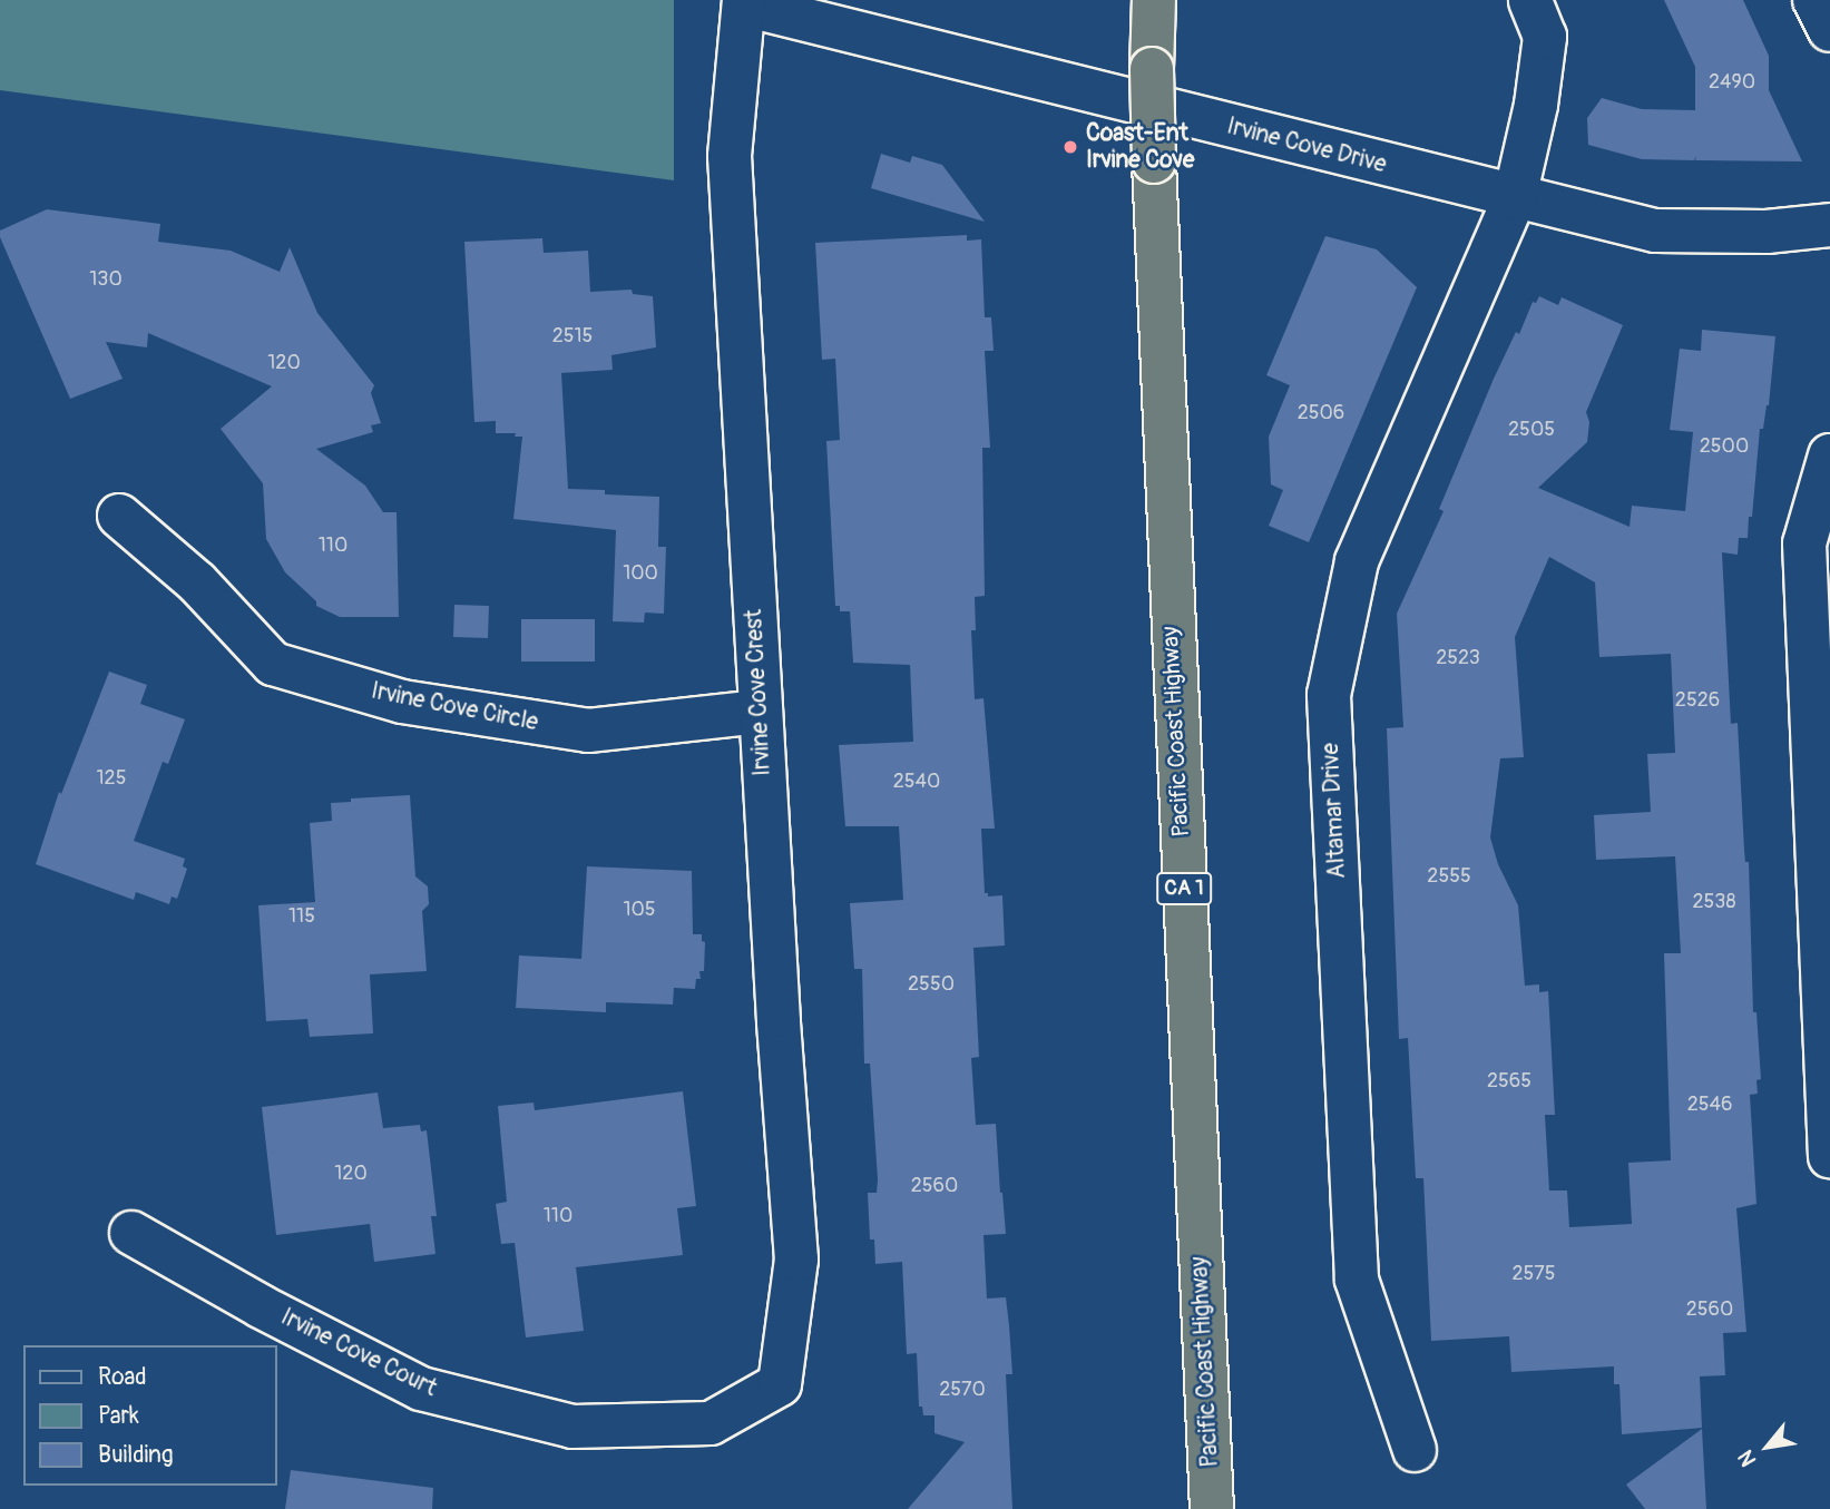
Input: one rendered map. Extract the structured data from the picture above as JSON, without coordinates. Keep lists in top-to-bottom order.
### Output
{
  "streets": {
    "highway": ["Pacific Coast Highway", "CA 1"],
    "street": [
      "Irvine Cove Drive",
      "Irvine Cove Crest",
      "Irvine Cove Circle",
      "Altamar Drive",
      "Irvine Cove Court"
    ]
  },
  "crossings": [
    ["Irvine Cove Drive", "Irvine Cove Crest"],
    ["Irvine Cove Drive", "Altamar Drive"],
    ["Irvine Cove Crest", "Irvine Cove Circle"],
    ["Irvine Cove Crest", "Irvine Cove Court"]
  ],
  "places": ["Coast-Ent Irvine Cove"],
  "house_numbers": [
    "2490",
    "130",
    "2515",
    "120",
    "2506",
    "2505",
    "2500",
    "110",
    "100",
    "2523",
    "2526",
    "125",
    "2540",
    "2555",
    "2538",
    "105",
    "115",
    "2550",
    "2565",
    "2546",
    "120",
    "2560",
    "110",
    "2575",
    "2560",
    "2570"
  ],
  "legend": ["Road", "Park", "Building"],
  "north": "bottom left"
}
